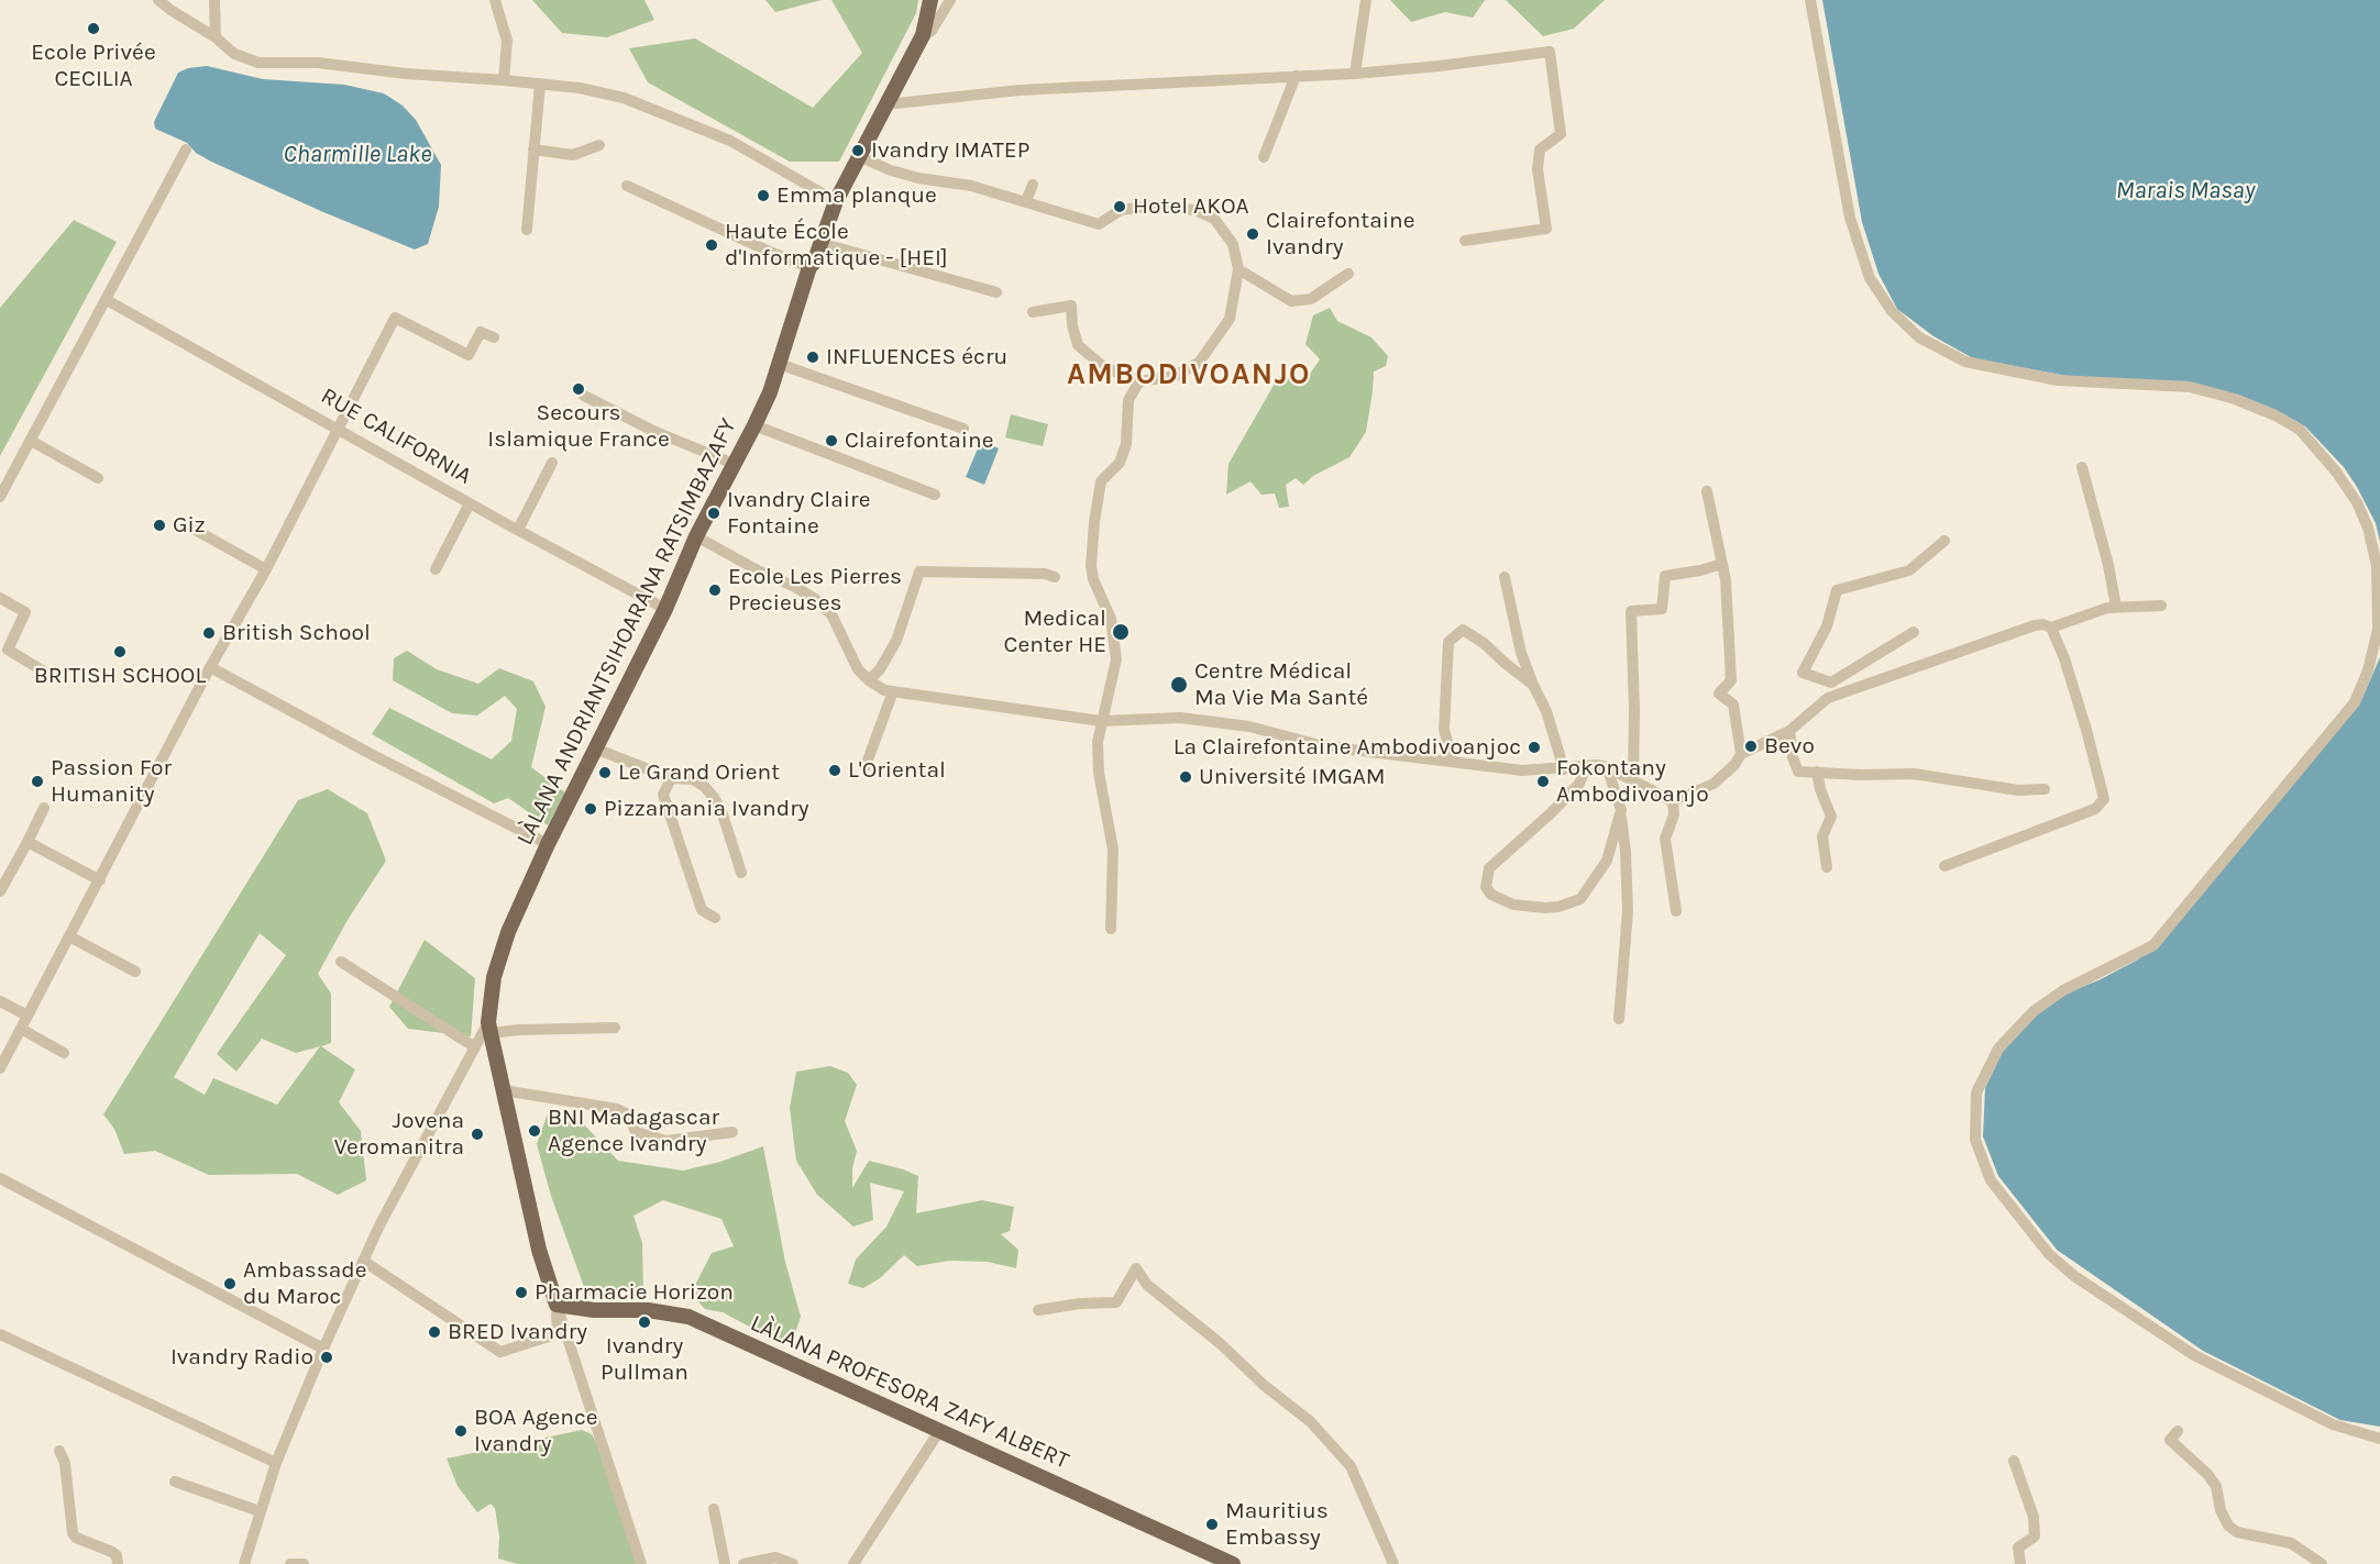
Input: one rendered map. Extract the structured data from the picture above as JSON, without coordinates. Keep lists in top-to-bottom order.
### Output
{
  "streets": {
    "main road": ["LÀLANA ANDRIANTSIHOARANA RATSIMBAZAFY", "LÀLANA PROFESORA ZAFY ALBERT"],
    "street": ["RUE CALIFORNIA"]
  },
  "crossings": [
    ["RUE CALIFORNIA", "LÀLANA ANDRIANTSIHOARANA RATSIMBAZAFY"],
    ["LÀLANA ANDRIANTSIHOARANA RATSIMBAZAFY", "LÀLANA PROFESORA ZAFY ALBERT"]
  ],
  "districts": ["AMBODIVOANJO"],
  "water": ["Charmille Lake", "Marais Masay"],
  "places": [
    "Ecole Privée CECILIA",
    "Ivandry IMATEP",
    "Emma planque",
    "Hotel AKOA",
    "Clairefontaine Ivandry",
    "Haute École d'Informatique - [HEI]",
    "INFLUENCES écru",
    "Secours Islamique France",
    "Clairefontaine",
    "Ivandry Claire Fontaine",
    "Giz",
    "Ecole Les Pierres Precieuses",
    "Medical Center HE",
    "British School",
    "BRITISH SCHOOL",
    "Centre Médical Ma Vie Ma Santé",
    "Bevo",
    "La Clairefontaine Ambodivoanjoc",
    "L'Oriental",
    "Le Grand Orient",
    "Université IMGAM",
    "Passion For Humanity",
    "Fokontany Ambodivoanjo",
    "Pizzamania Ivandry",
    "BNI Madagascar Agence Ivandry",
    "Jovena Veromanitra",
    "Ambassade du Maroc",
    "Pharmacie Horizon",
    "Ivandry Pullman",
    "BRED Ivandry",
    "Ivandry Radio",
    "BOA Agence Ivandry",
    "Mauritius Embassy"
  ]
}
